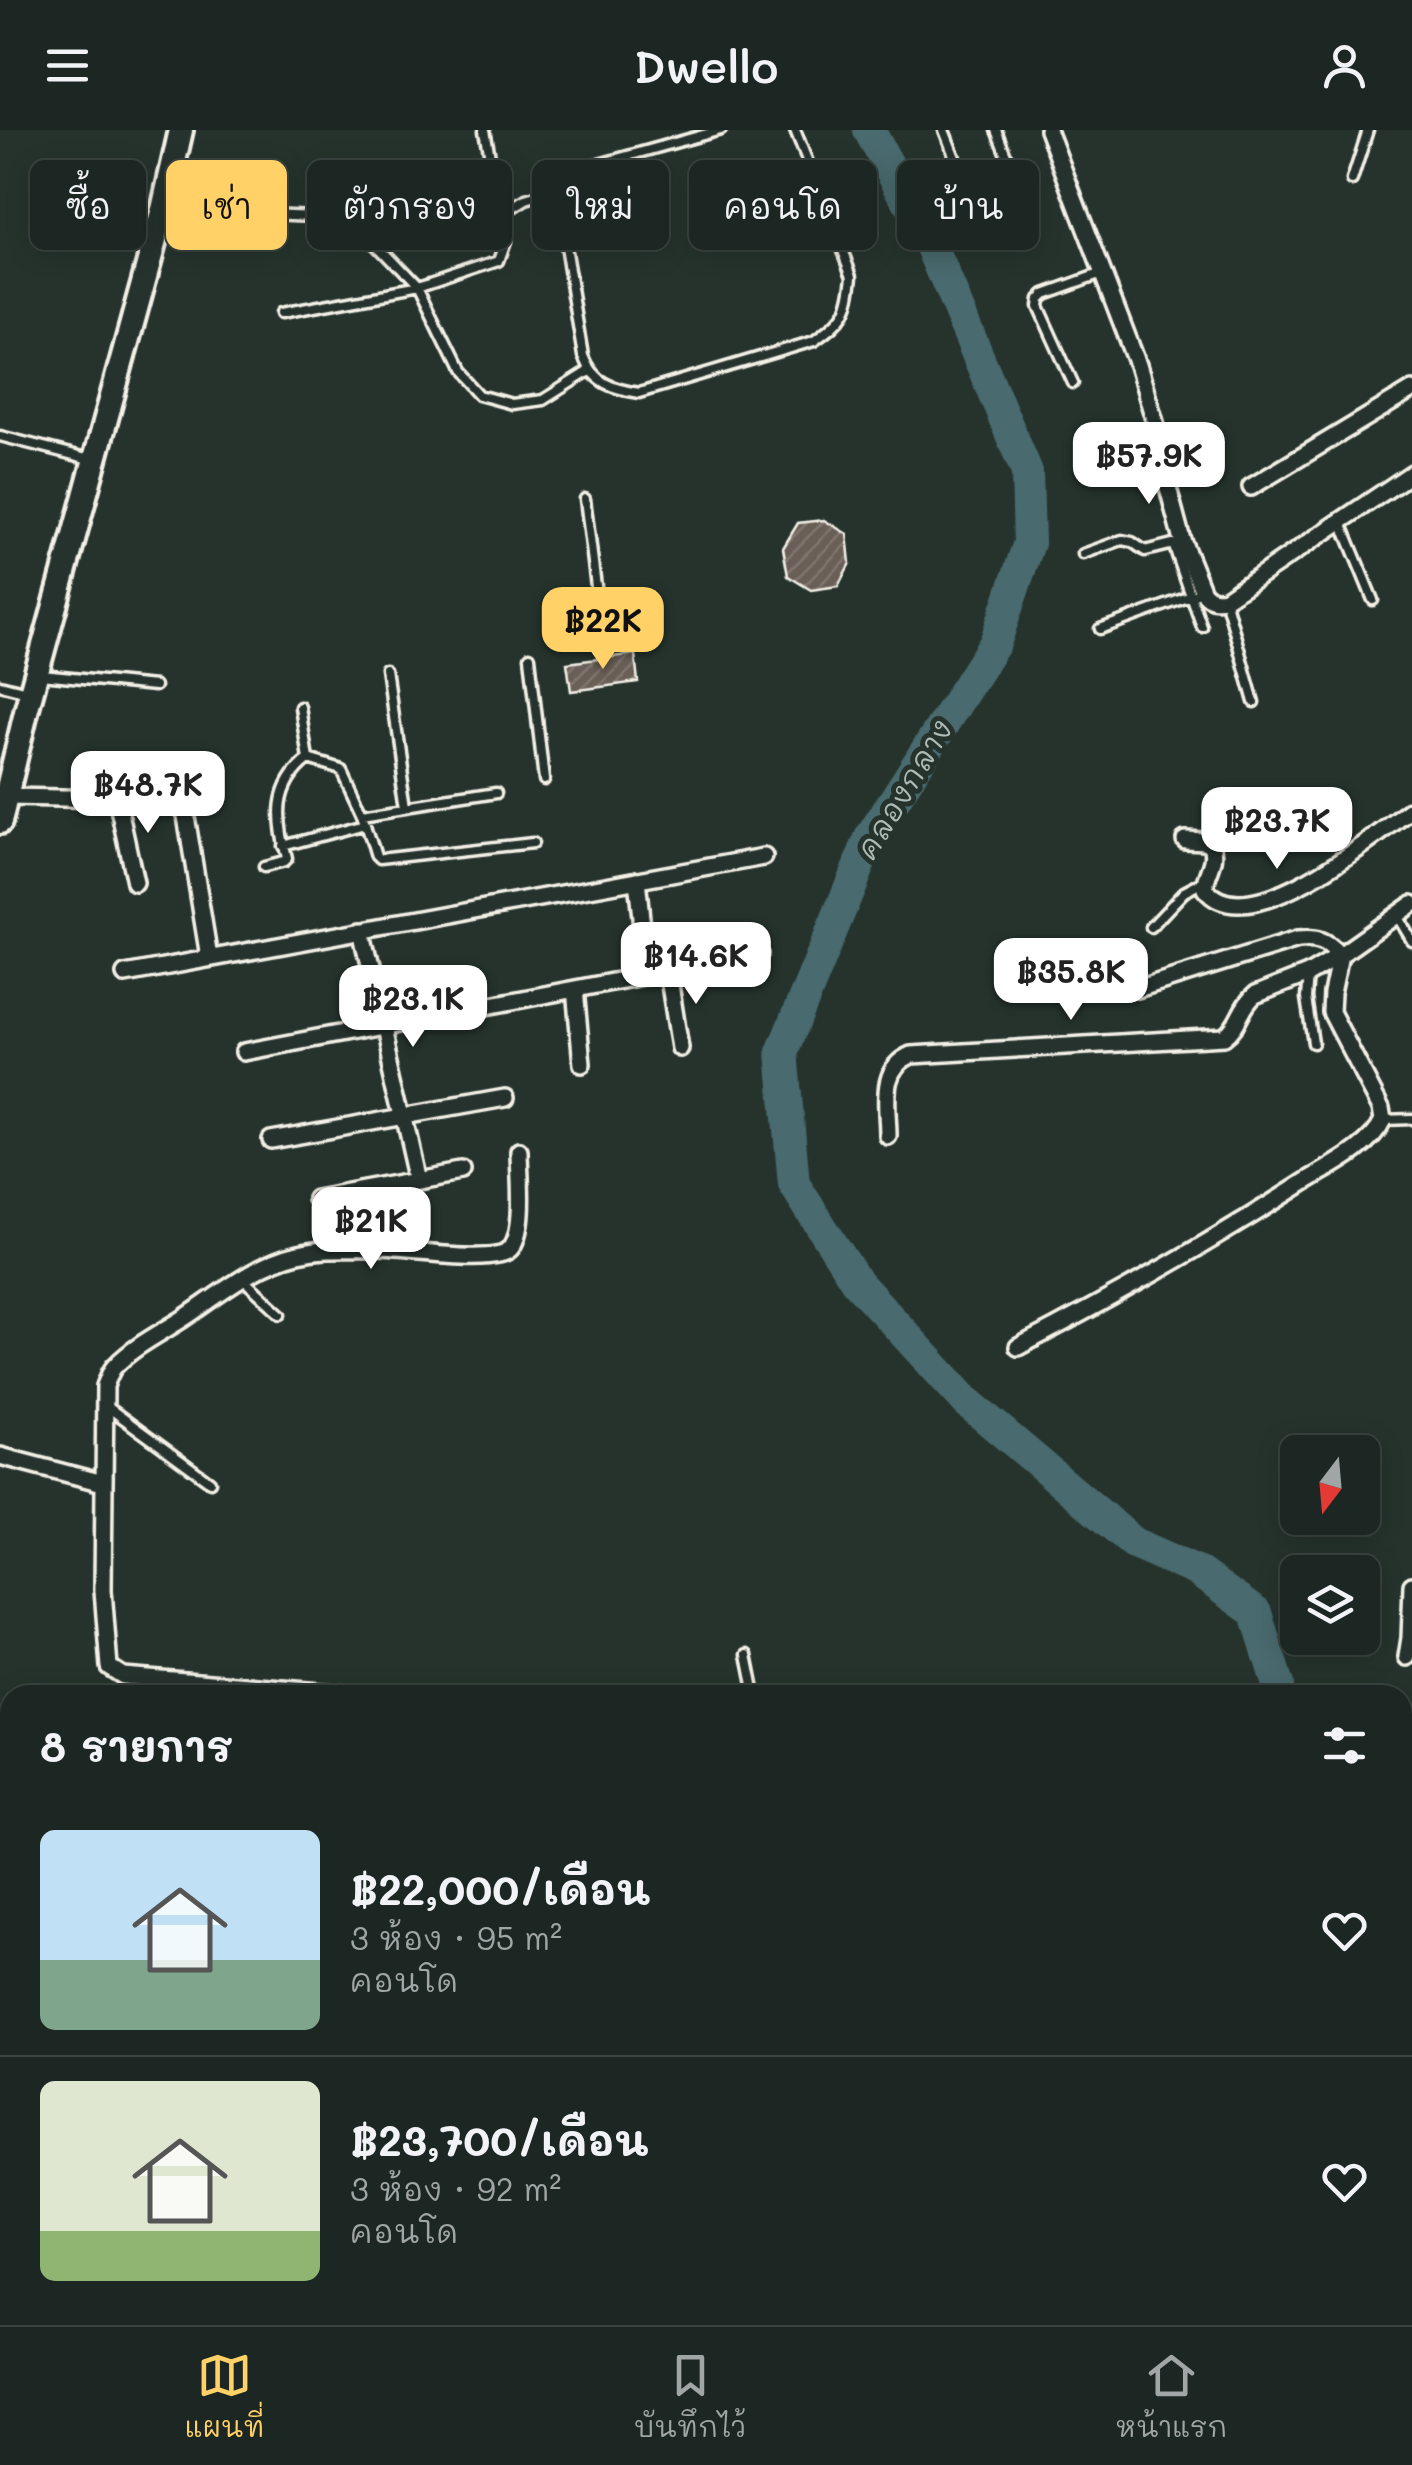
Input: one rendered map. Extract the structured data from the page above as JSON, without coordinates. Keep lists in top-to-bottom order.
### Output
{
  "water": ["คลองกลาง"],
  "north": "bottom",
  "page": {
    "header": "Dwello",
    "chip": [
      "ซื้อ",
      "เช่า",
      "ตัวกรอง",
      "ใหม่",
      "คอนโด",
      "บ้าน"
    ],
    "price": [
      "฿57.9K",
      "฿22K",
      "฿48.7K",
      "฿23.7K",
      "฿14.6K",
      "฿35.8K",
      "฿23.1K",
      "฿21K"
    ],
    "heading": "8 รายการ",
    "list": [
      {
        "name": "฿22,000/เดือน",
        "note": "3 ห้อง · 95 m² · คอนโด"
      },
      {
        "name": "฿23,700/เดือน",
        "note": "3 ห้อง · 92 m² · คอนโด"
      }
    ],
    "tabs": ["แผนที่", "บันทึกไว้", "หน้าแรก"]
  }
}
